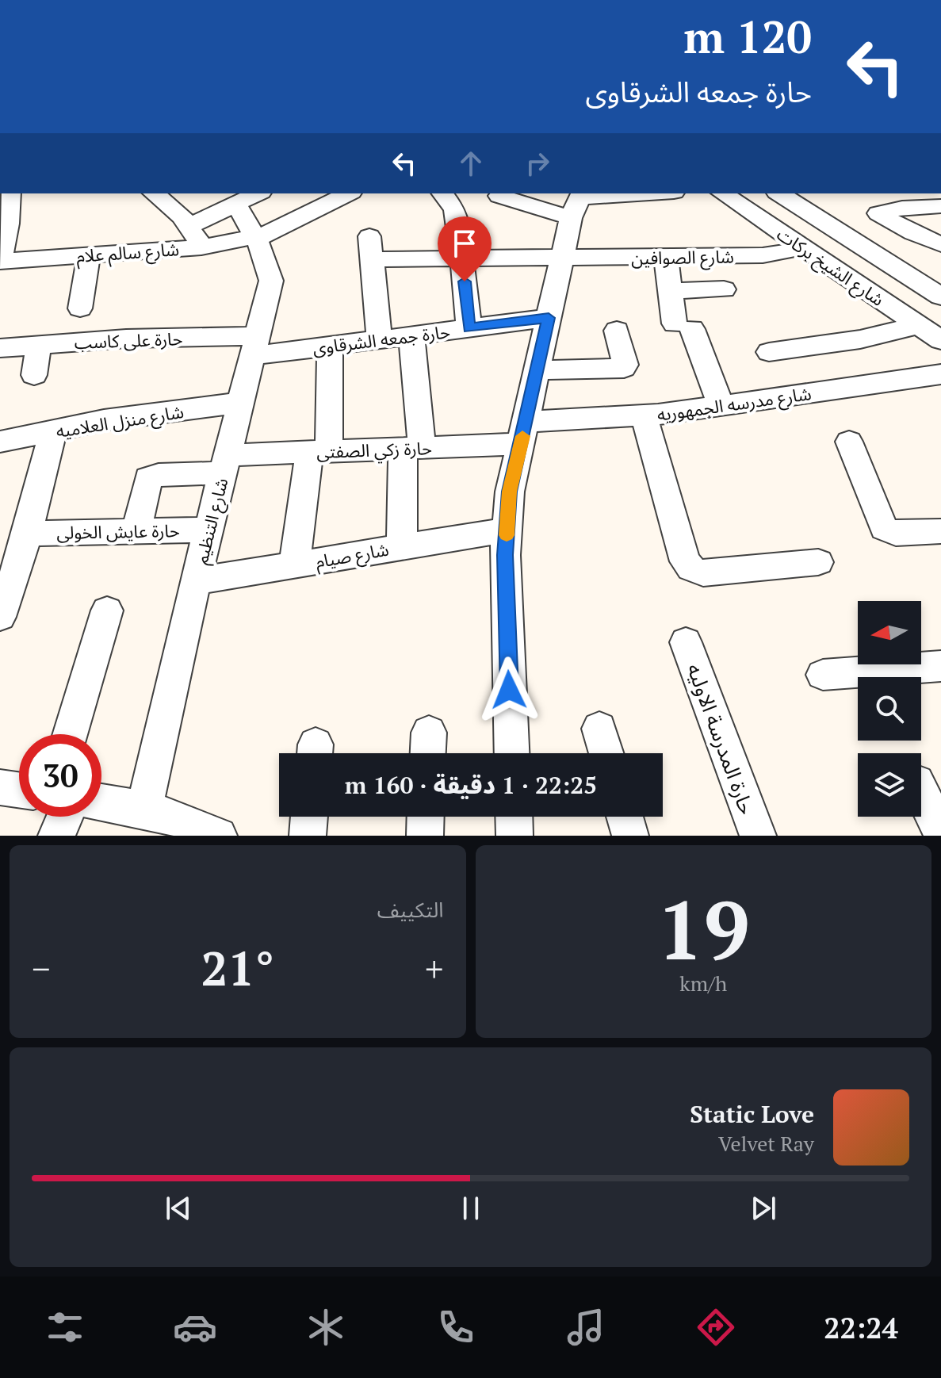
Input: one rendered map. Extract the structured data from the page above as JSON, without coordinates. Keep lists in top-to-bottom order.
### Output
{
  "streets": {
    "street": [
      "شارع سالم علام",
      "شارع الصوافين",
      "شارع الشيخ بركات",
      "حارة جمعه الشرقاوى",
      "حارة على كاسب",
      "شارع مدرسه الجمهوريه",
      "شارع منزل العلاميه",
      "حارة زكي الصفتى",
      "شارع التنظيم",
      "حارة عايش الخولى",
      "شارع صيام",
      "حارة المدرسة الاوليه"
    ]
  },
  "crossings": [
    ["شارع سالم علام", "شارع التنظيم"],
    ["شارع الصوافين", "شارع الشيخ بركات"],
    ["شارع الصوافين", "حارة جمعه الشرقاوى"],
    ["حارة جمعه الشرقاوى", "حارة على كاسب"],
    ["حارة جمعه الشرقاوى", "شارع التنظيم"],
    ["حارة على كاسب", "شارع التنظيم"],
    ["شارع مدرسه الجمهوريه", "حارة زكي الصفتى"],
    ["شارع منزل العلاميه", "شارع التنظيم"],
    ["حارة زكي الصفتى", "شارع التنظيم"],
    ["حارة زكي الصفتى", "حارة عايش الخولى"],
    ["شارع التنظيم", "حارة عايش الخولى"],
    ["شارع التنظيم", "شارع صيام"]
  ],
  "north": "left",
  "page": {
    "turn": ["120 m", "حارة جمعه الشرقاوى"],
    "limit": "30",
    "trip": "22:25 · 1 دقيقة · 160 m",
    "tile": [
      ["19", "km/h"],
      "التكييف"
    ],
    "heat": ["−", "21°", "+"],
    "song": ["Static Love", "Velvet Ray"],
    "tabs": "22:24"
  }
}
